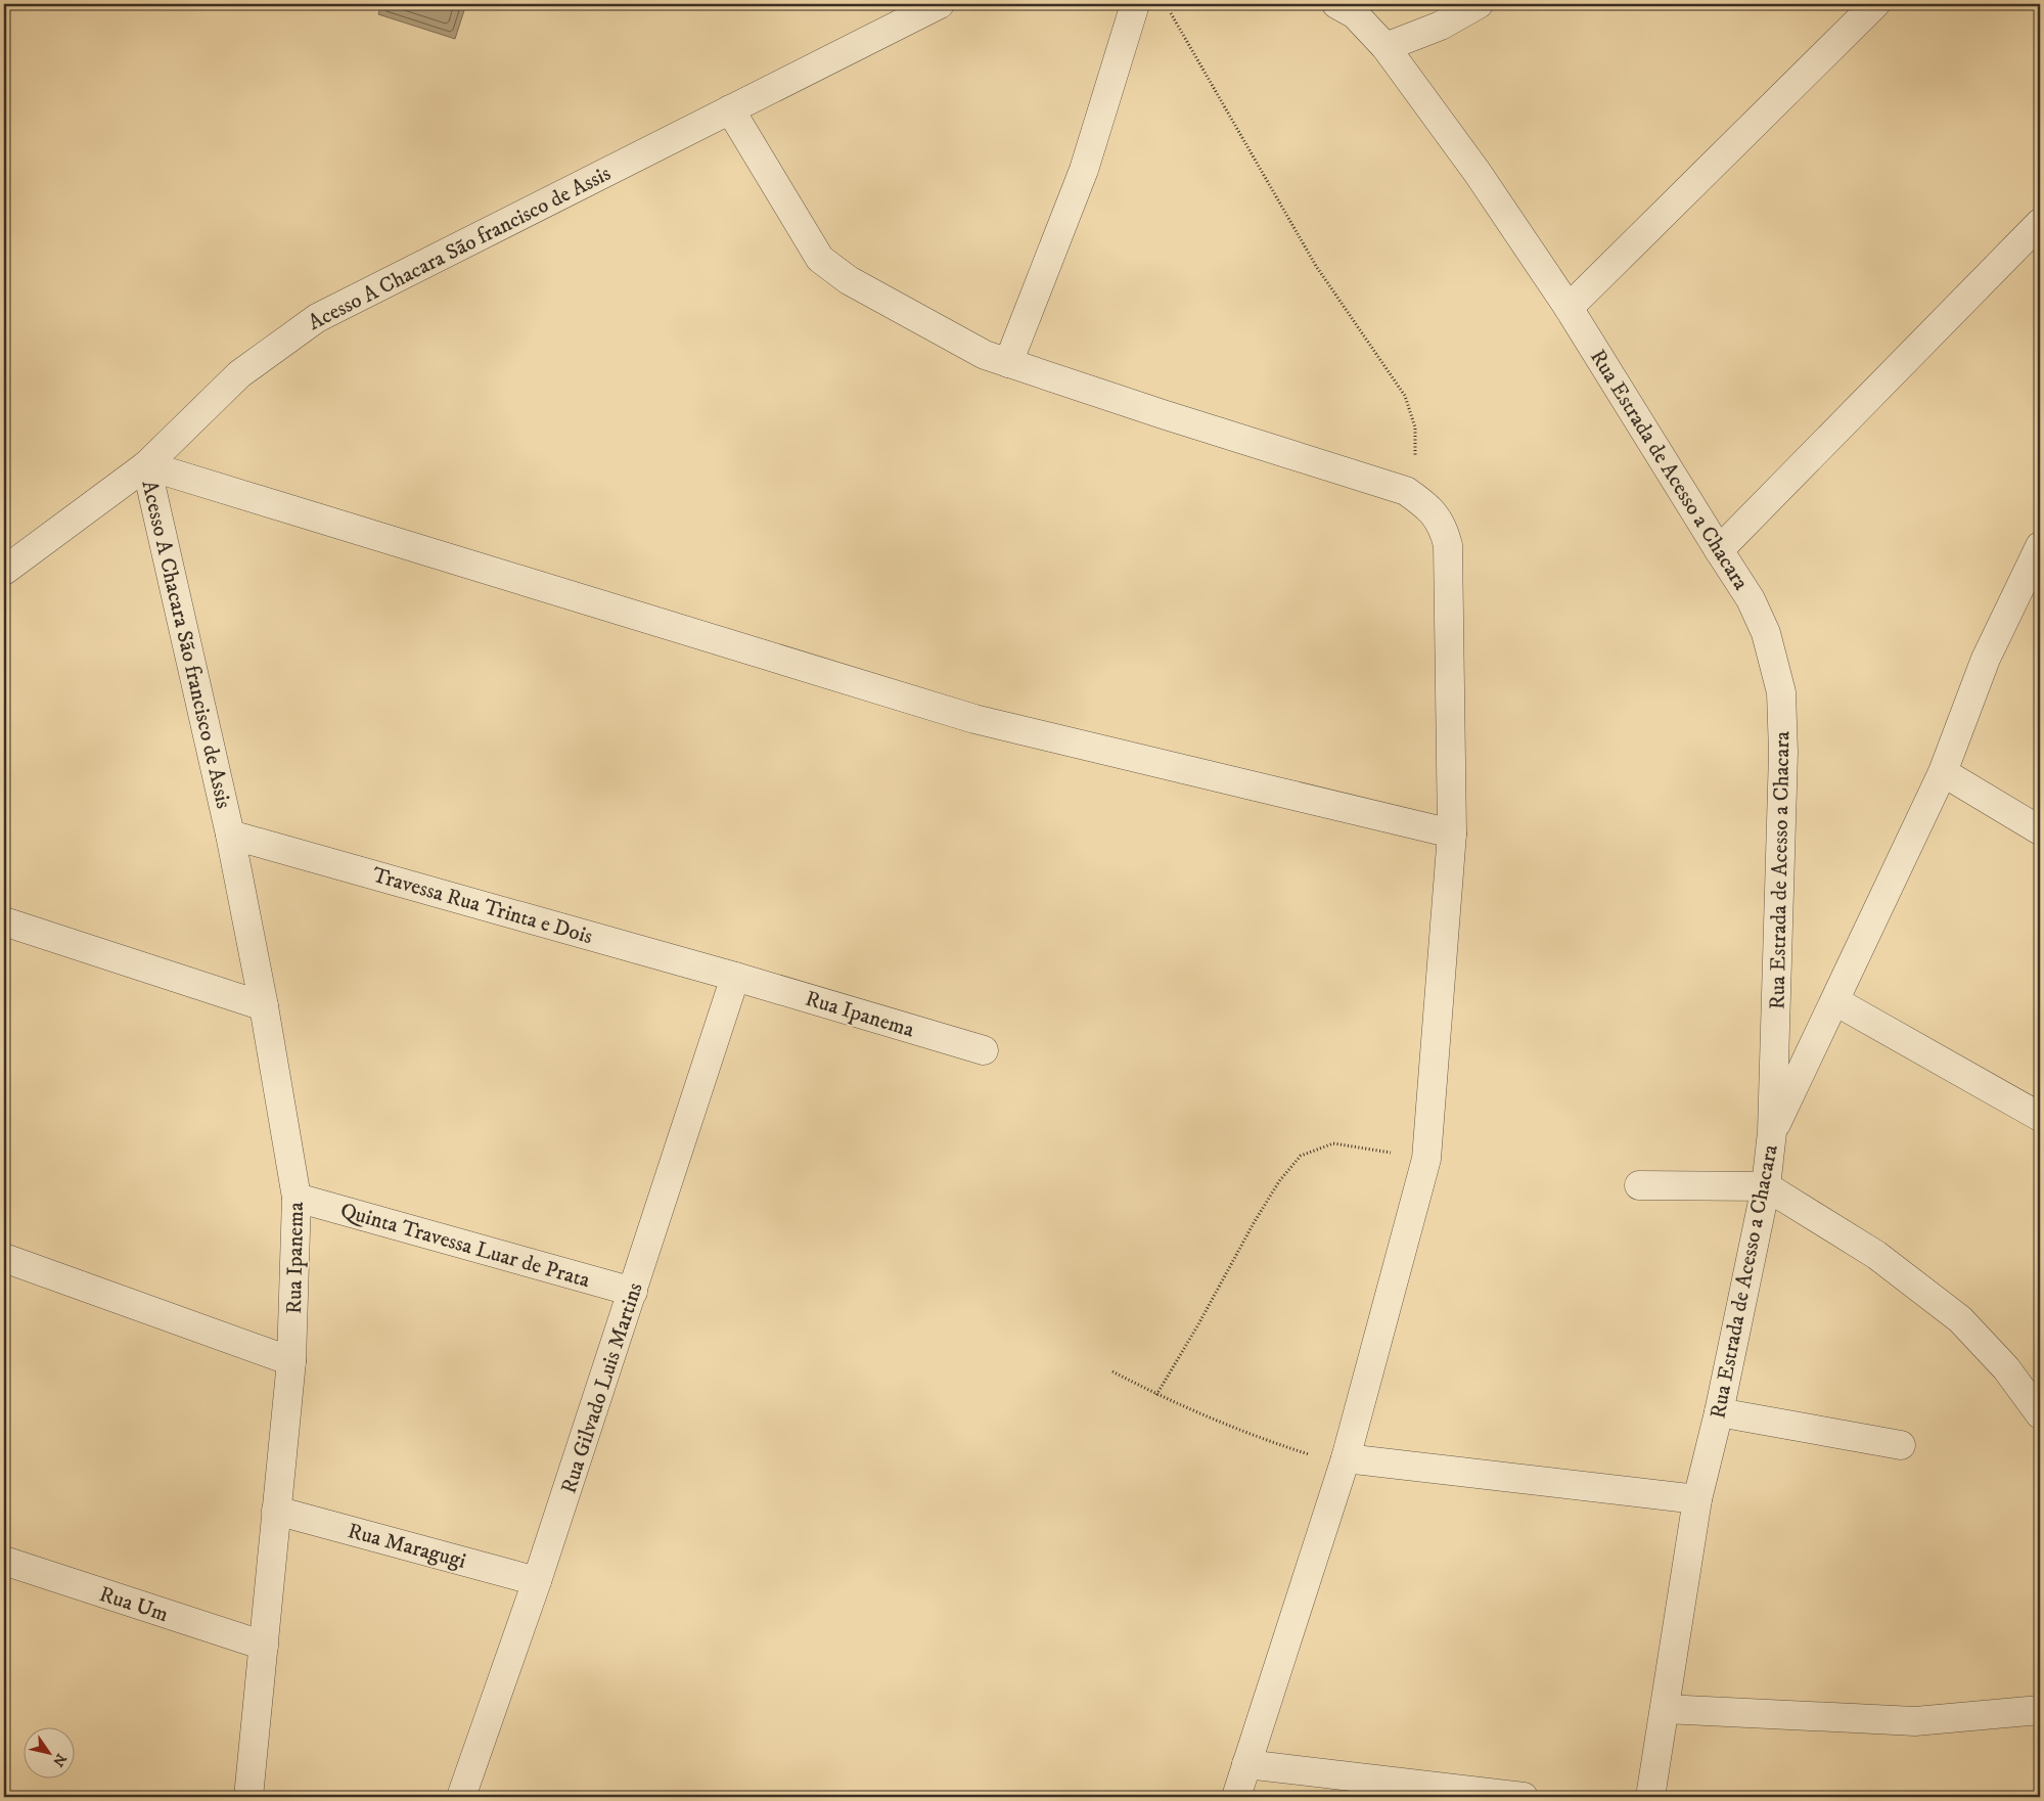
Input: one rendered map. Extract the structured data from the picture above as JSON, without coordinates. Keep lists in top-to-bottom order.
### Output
{
  "streets": {
    "street": [
      "Acesso A Chacara São francisco de Assis",
      "Rua Estrada de Acesso a Chacara",
      "Travessa Rua Trinta e Dois",
      "Rua Ipanema",
      "Quinta Travessa Luar de Prata",
      "Rua Gilvado Luis Martins",
      "Rua Maragugi",
      "Rua Um"
    ]
  },
  "crossings": [
    ["Acesso A Chacara São francisco de Assis", "Travessa Rua Trinta e Dois"],
    ["Acesso A Chacara São francisco de Assis", "Rua Ipanema"],
    ["Travessa Rua Trinta e Dois", "Rua Ipanema"],
    ["Travessa Rua Trinta e Dois", "Rua Gilvado Luis Martins"],
    ["Rua Ipanema", "Quinta Travessa Luar de Prata"],
    ["Rua Ipanema", "Rua Gilvado Luis Martins"],
    ["Rua Ipanema", "Rua Maragugi"],
    ["Quinta Travessa Luar de Prata", "Rua Gilvado Luis Martins"],
    ["Rua Gilvado Luis Martins", "Rua Maragugi"]
  ],
  "north": "bottom right"
}
